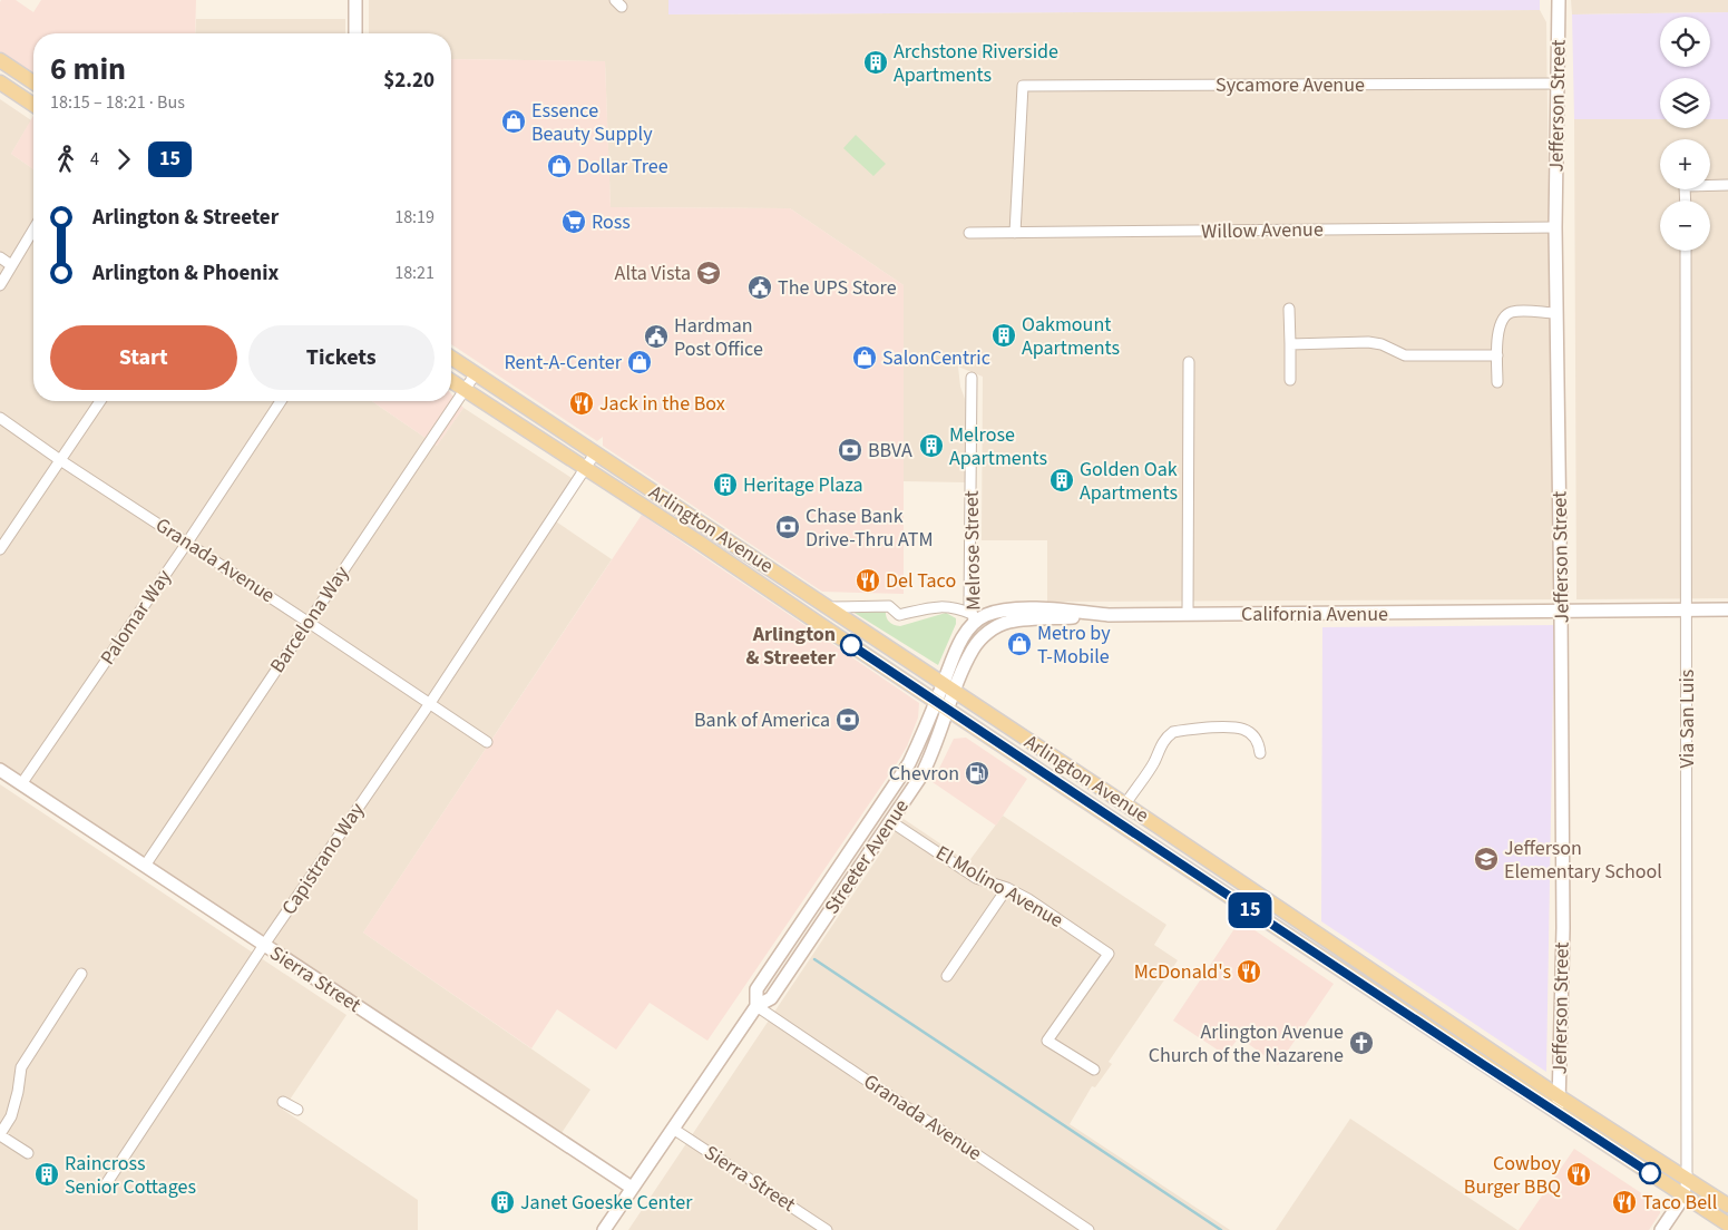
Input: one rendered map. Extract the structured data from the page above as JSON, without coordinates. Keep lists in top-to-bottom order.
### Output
{
  "streets": {
    "main road": [
      "Jefferson Street",
      "Arlington Avenue",
      "California Avenue",
      "Streeter Avenue",
      "Sierra Street"
    ],
    "street": [
      "Sycamore Avenue",
      "Willow Avenue",
      "Melrose Street",
      "Granada Avenue",
      "Palomar Way",
      "Barcelona Way",
      "Via San Luis",
      "Capistrano Way",
      "El Molino Avenue"
    ]
  },
  "crossings": [
    ["Sycamore Avenue", "Jefferson Street"],
    ["Sycamore Avenue", "Willow Avenue"],
    ["Jefferson Street", "Willow Avenue"],
    ["Jefferson Street", "Arlington Avenue"],
    ["Jefferson Street", "California Avenue"],
    ["Arlington Avenue", "California Avenue"],
    ["Arlington Avenue", "Barcelona Way"],
    ["Arlington Avenue", "Via San Luis"],
    ["Arlington Avenue", "Streeter Avenue"],
    ["Arlington Avenue", "Capistrano Way"],
    ["Melrose Street", "California Avenue"],
    ["Granada Avenue", "Palomar Way"],
    ["Granada Avenue", "Barcelona Way"],
    ["Granada Avenue", "Streeter Avenue"],
    ["Granada Avenue", "Capistrano Way"],
    ["California Avenue", "Via San Luis"],
    ["California Avenue", "Streeter Avenue"],
    ["Palomar Way", "Sierra Street"],
    ["Barcelona Way", "Sierra Street"],
    ["Streeter Avenue", "El Molino Avenue"],
    ["Streeter Avenue", "Sierra Street"],
    ["Capistrano Way", "Sierra Street"]
  ],
  "places": {
    "building": [
      "Archstone Riverside Apartments",
      "Oakmount Apartments",
      "Melrose Apartments",
      "Golden Oak Apartments",
      "Heritage Plaza",
      "Raincross Senior Cottages",
      "Janet Goeske Center"
    ],
    "shop": [
      "Essence Beauty Supply",
      "Dollar Tree",
      "SalonCentric",
      "Rent-A-Center",
      "Metro by T-Mobile"
    ],
    "supermarket": ["Ross"],
    "school or university": ["Alta Vista", "Jefferson Elementary School"],
    "public building": ["The UPS Store", "Hardman Post Office"],
    "restaurant": [
      "Jack in the Box",
      "Del Taco",
      "McDonald's",
      "Cowboy Burger BBQ",
      "Taco Bell"
    ],
    "bank": ["BBVA", "Chase Bank Drive-Thru ATM", "Bank of America"],
    "other": ["Arlington & Streeter"],
    "fuel station": ["Chevron"],
    "church": ["Arlington Avenue Church of the Nazarene"]
  },
  "lines": ["bus line 15"],
  "page": {
    "on_map": "15",
    "map_buttons": ["+", "−"],
    "heading": ["6 min", "18:15 – 18:21 · Bus", "$2.20"],
    "legs": ["4", "15"],
    "list": [
      {
        "name": "Arlington & Streeter",
        "value": "18:19"
      },
      {
        "name": "Arlington & Phoenix",
        "value": "18:21"
      }
    ],
    "buttons": ["Start", "Tickets"]
  }
}
